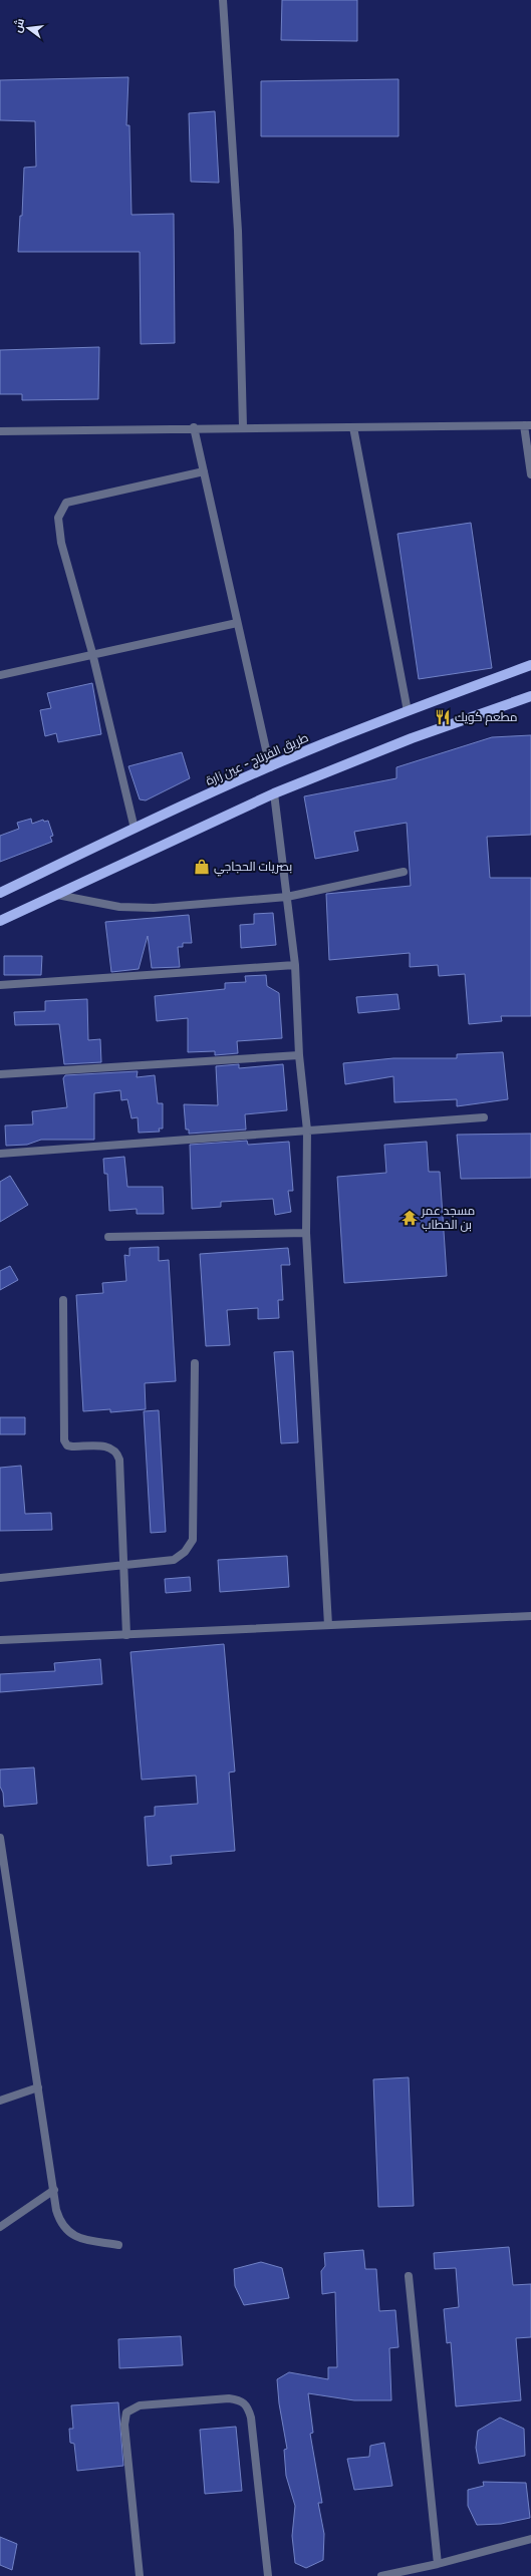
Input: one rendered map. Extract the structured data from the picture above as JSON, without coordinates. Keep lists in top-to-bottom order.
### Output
{
  "streets": {
    "main road": ["طريق الفرناج - عين زارة"]
  },
  "places": {
    "restaurant": ["مطعم كويك"],
    "shop": ["بصريات الحجاجي"],
    "temple": ["مسجد عمر بن الخطاب"]
  },
  "north": "left"
}
